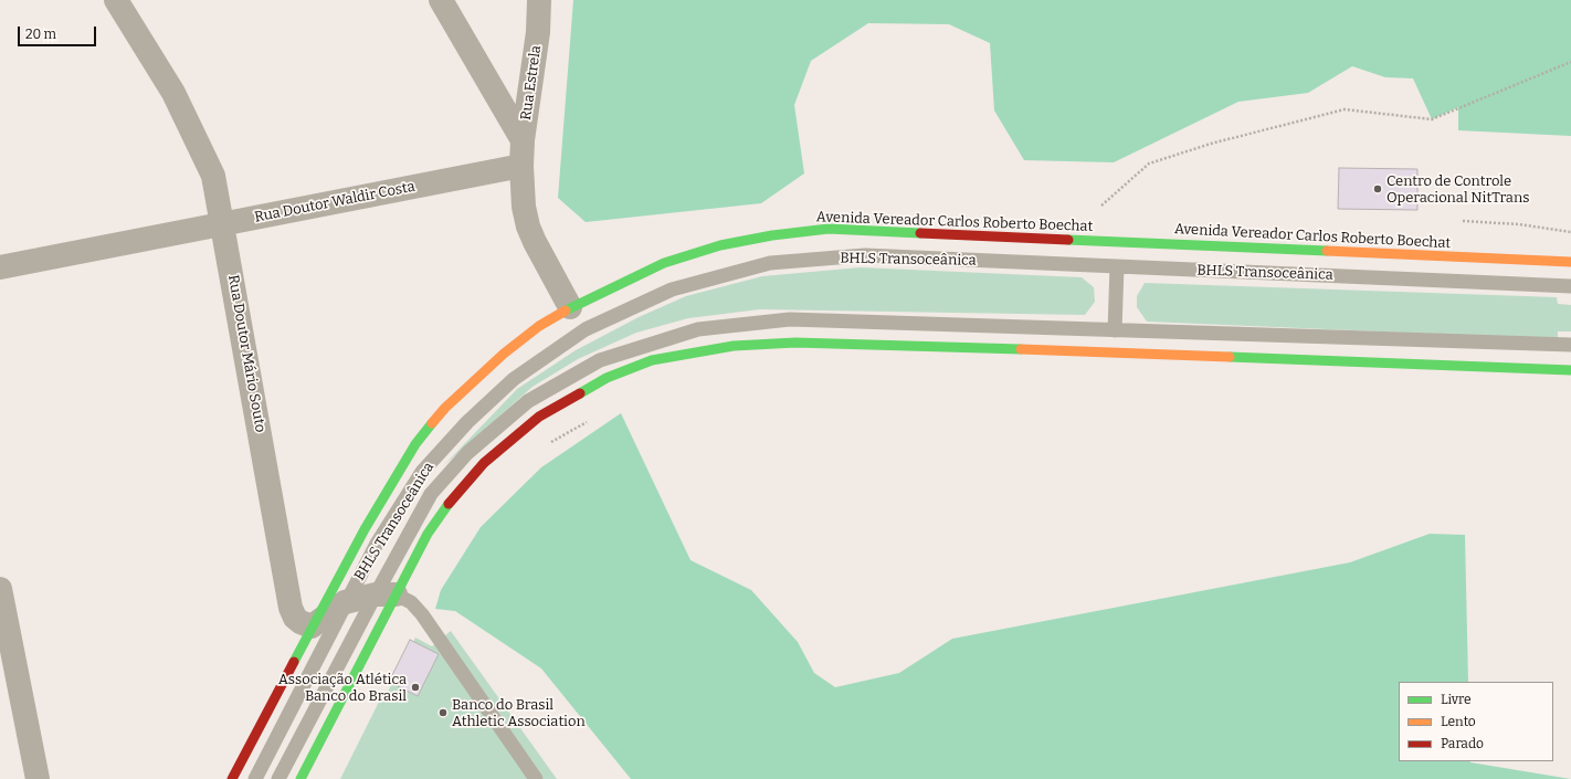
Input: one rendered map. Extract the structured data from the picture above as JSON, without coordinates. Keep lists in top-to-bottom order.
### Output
{
  "streets": {
    "main road": ["Avenida Vereador Carlos Roberto Boechat"],
    "street": ["Rua Estrela", "Rua Doutor Waldir Costa", "Rua Doutor Mário Souto"],
    "lane": ["BHLS Transoceânica"]
  },
  "crossings": [
    ["Rua Estrela", "Rua Doutor Waldir Costa"],
    ["Rua Doutor Waldir Costa", "Rua Doutor Mário Souto"],
    ["Avenida Vereador Carlos Roberto Boechat", "Rua Doutor Mário Souto"]
  ],
  "places": ["Centro de Controle Operacional NitTrans", "Associação Atlética Banco do Brasil", "Banco do Brasil Athletic Association"],
  "legend": ["Livre", "Lento", "Parado"],
  "scale_bar": "20 m"
}
